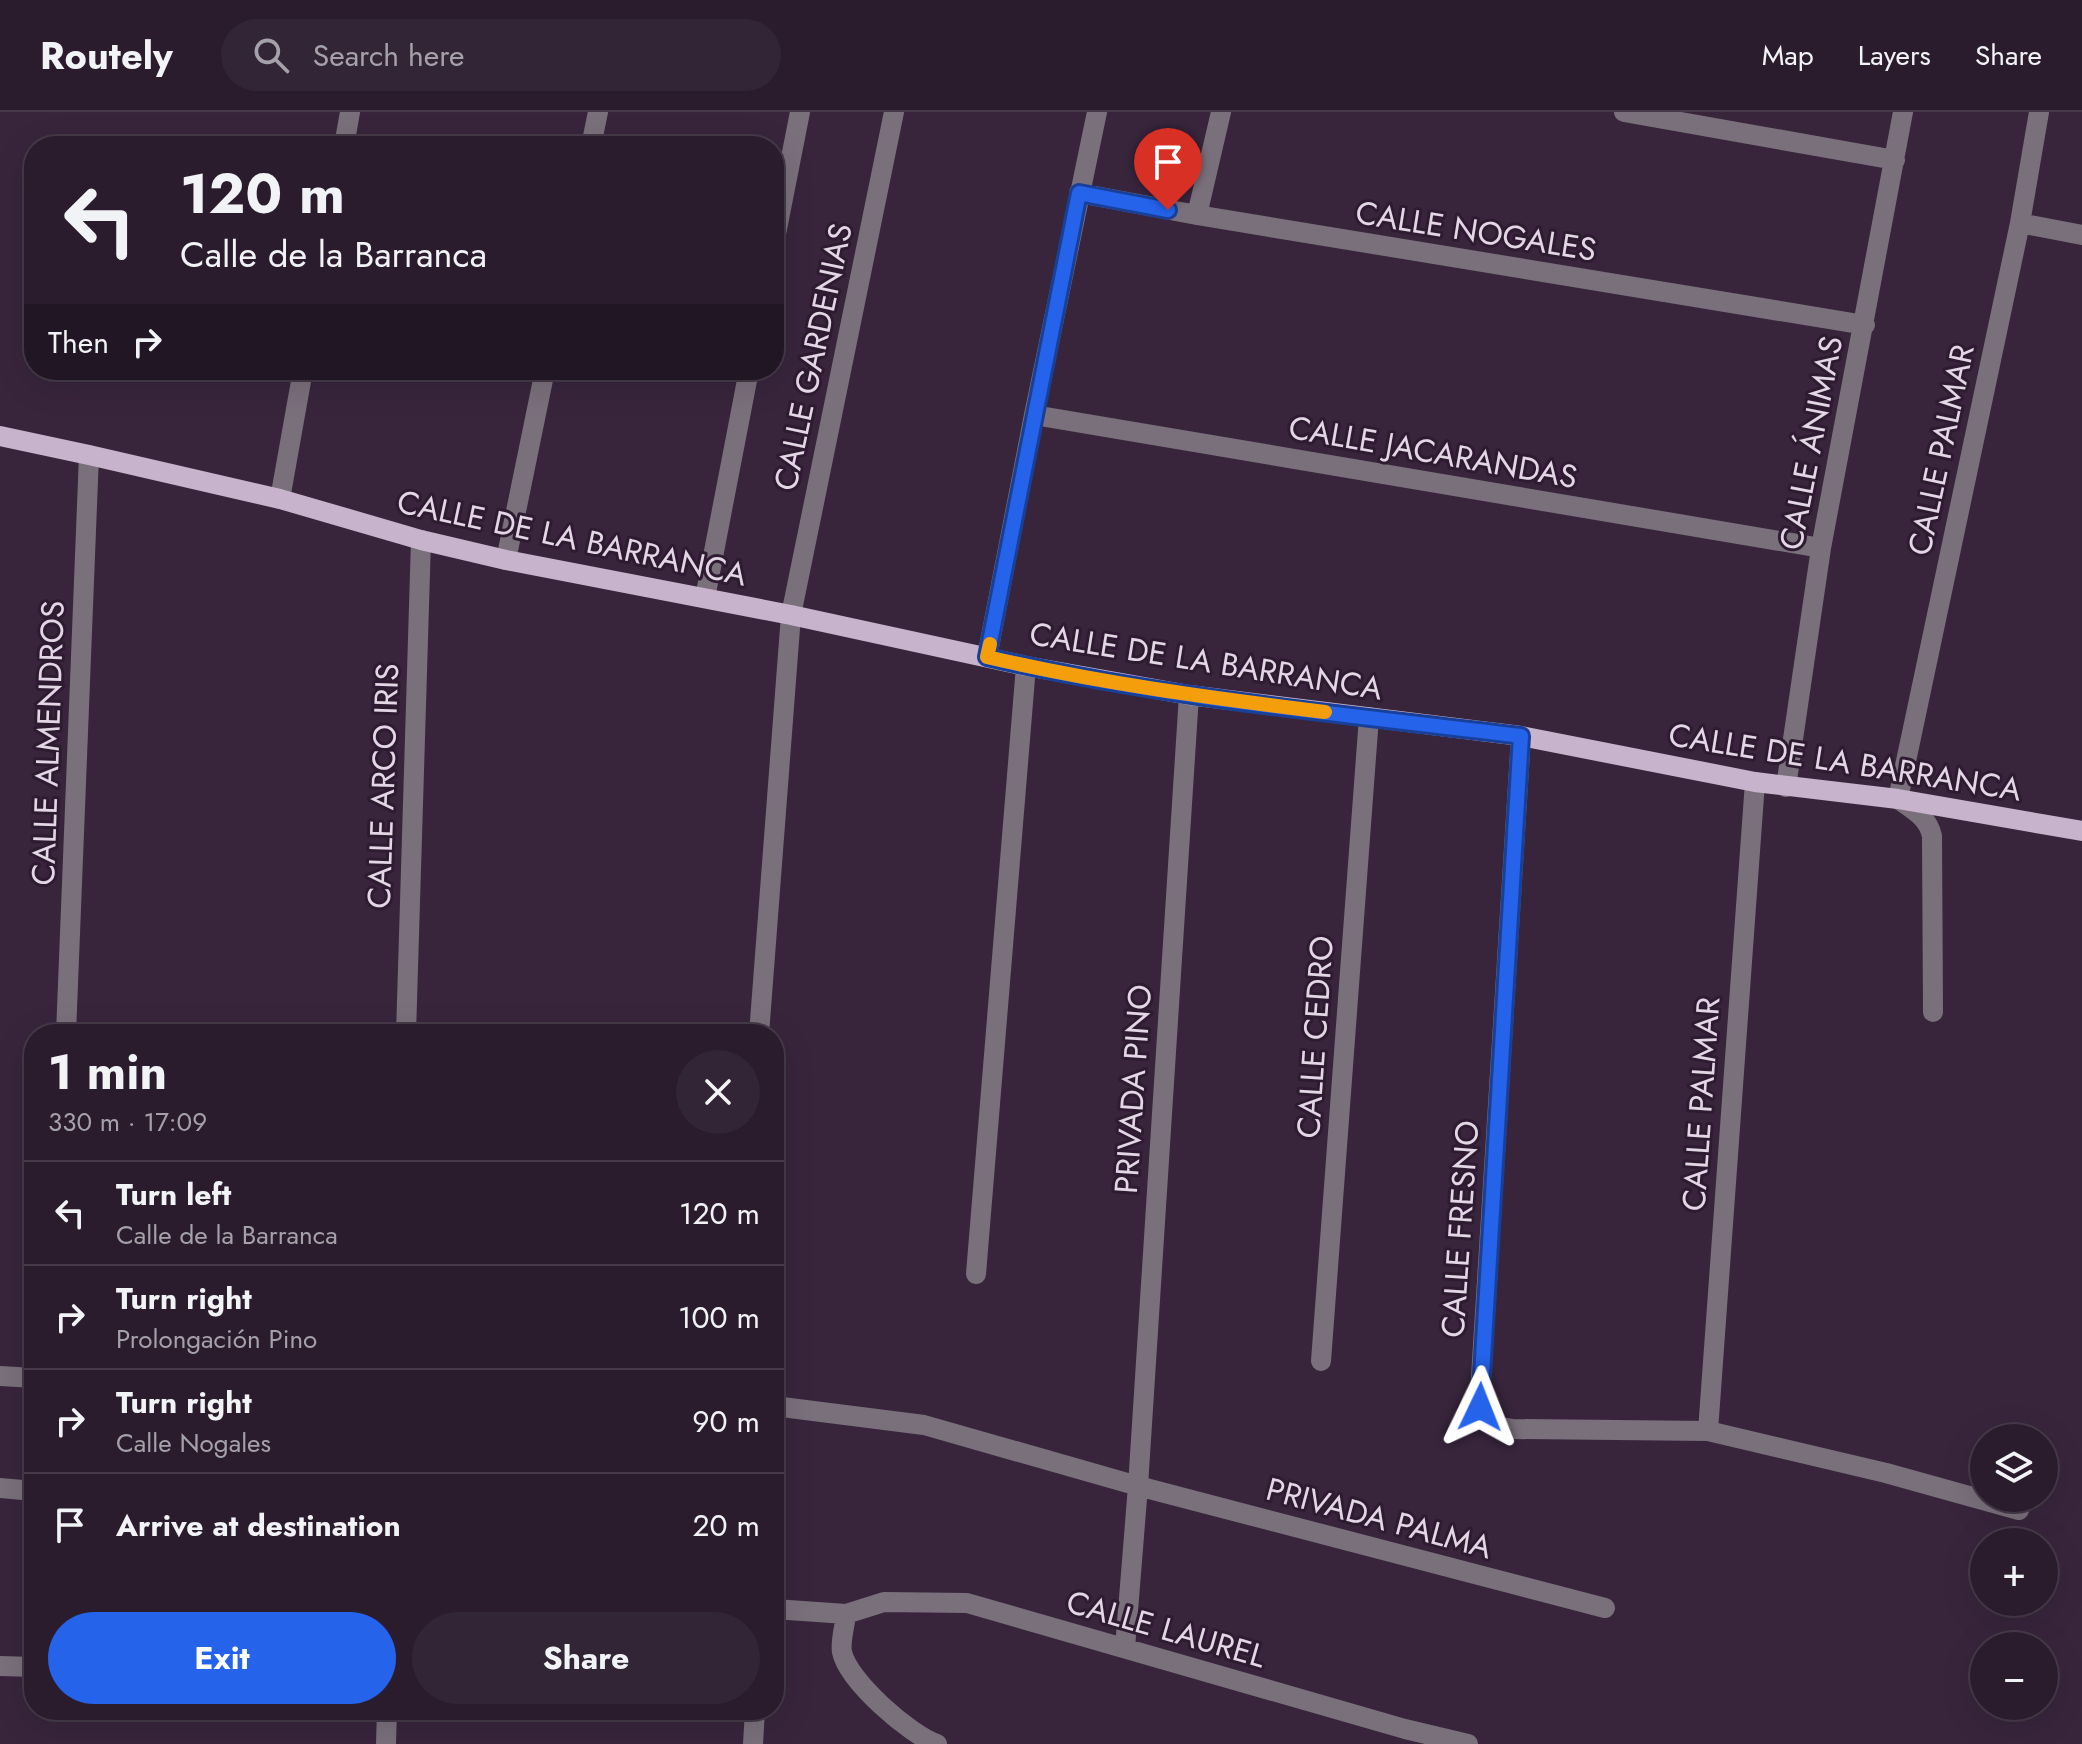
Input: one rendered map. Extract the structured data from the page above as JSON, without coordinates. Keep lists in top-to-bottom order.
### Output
{
  "streets": {
    "main road": ["CALLE DE LA BARRANCA"],
    "street": [
      "CALLE NOGALES",
      "CALLE GARDENIAS",
      "CALLE ÁNIMAS",
      "CALLE PALMAR",
      "CALLE JACARANDAS",
      "CALLE ALMENDROS",
      "CALLE ARCO IRIS",
      "CALLE CEDRO",
      "PRIVADA PINO",
      "CALLE FRESNO",
      "PRIVADA PALMA",
      "CALLE LAUREL"
    ]
  },
  "crossings": [
    ["CALLE NOGALES", "CALLE ÁNIMAS"],
    ["CALLE GARDENIAS", "CALLE DE LA BARRANCA"],
    ["CALLE ÁNIMAS", "CALLE JACARANDAS"],
    ["CALLE ÁNIMAS", "CALLE DE LA BARRANCA"],
    ["CALLE PALMAR", "CALLE DE LA BARRANCA"],
    ["CALLE PALMAR", "CALLE FRESNO"],
    ["CALLE DE LA BARRANCA", "CALLE ALMENDROS"],
    ["CALLE DE LA BARRANCA", "CALLE ARCO IRIS"],
    ["CALLE DE LA BARRANCA", "CALLE CEDRO"],
    ["CALLE DE LA BARRANCA", "PRIVADA PINO"],
    ["CALLE DE LA BARRANCA", "CALLE FRESNO"],
    ["PRIVADA PINO", "PRIVADA PALMA"],
    ["PRIVADA PINO", "CALLE LAUREL"]
  ],
  "page": {
    "header": "Routely",
    "search": "Search here",
    "nav": ["Map", "Layers", "Share"],
    "turn": ["120 m", "Calle de la Barranca"],
    "then": "Then",
    "heading": ["1 min", "330 m · 17:09"],
    "list": [
      {
        "name": "Turn left",
        "note": "Calle de la Barranca",
        "value": "120 m"
      },
      {
        "name": "Turn right",
        "note": "Prolongación Pino",
        "value": "100 m"
      },
      {
        "name": "Turn right",
        "note": "Calle Nogales",
        "value": "90 m"
      },
      {
        "name": "Arrive at destination",
        "value": "20 m"
      }
    ],
    "map_buttons": ["+", "−"],
    "buttons": ["Exit", "Share"]
  }
}
